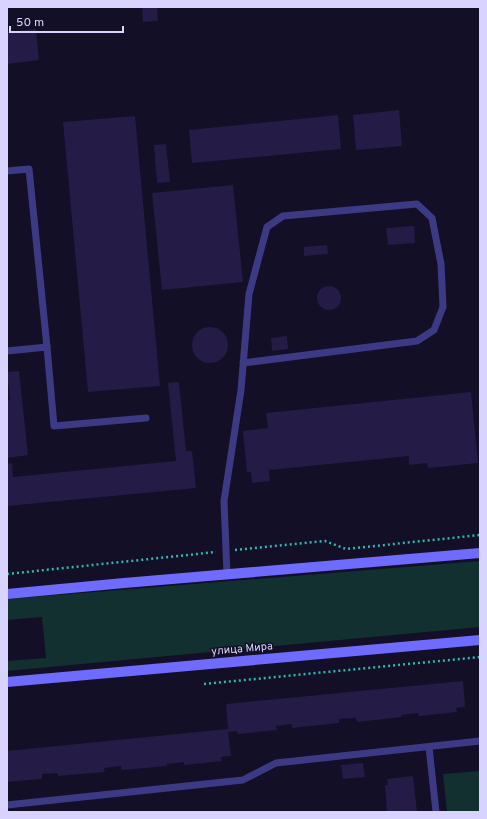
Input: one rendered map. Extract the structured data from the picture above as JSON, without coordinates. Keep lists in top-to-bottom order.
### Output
{
  "streets": {
    "main road": ["улица Мира"]
  },
  "scale_bar": "50 m"
}
